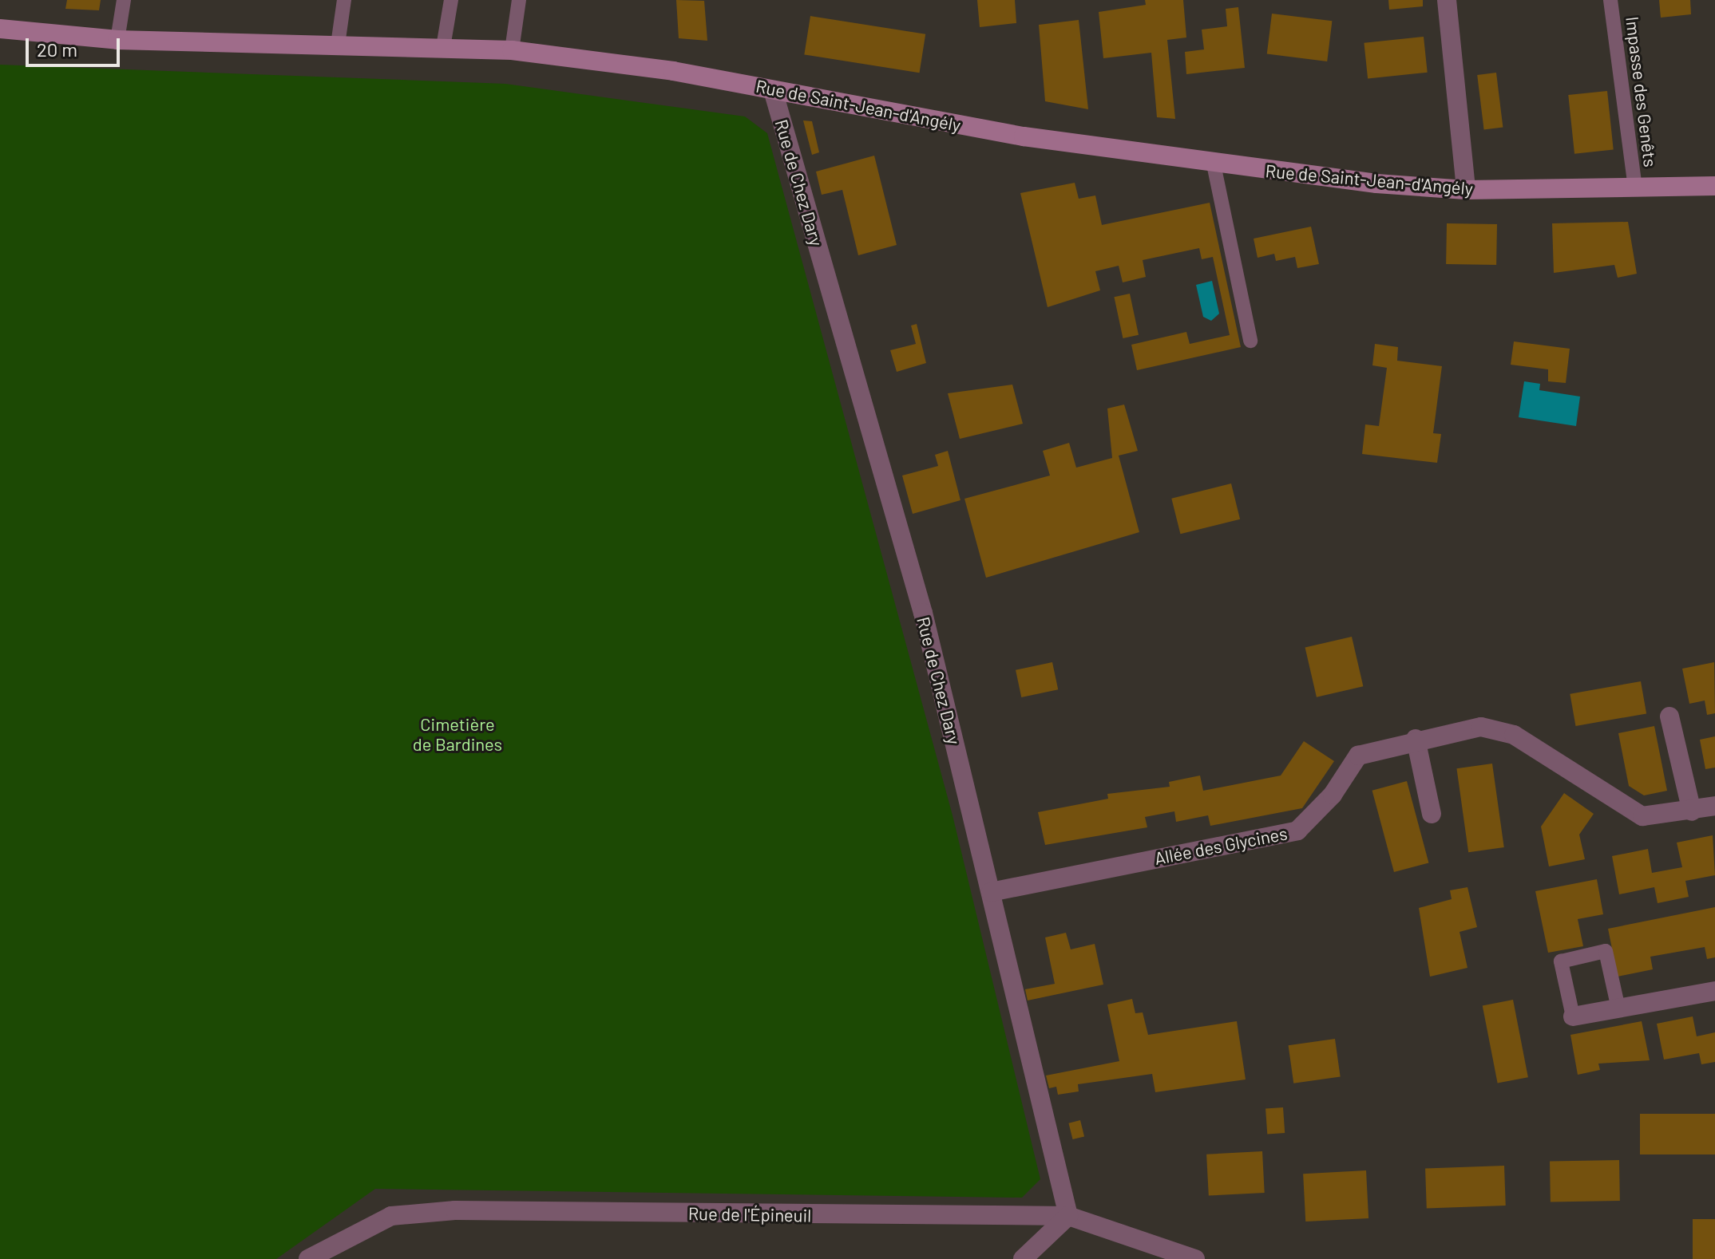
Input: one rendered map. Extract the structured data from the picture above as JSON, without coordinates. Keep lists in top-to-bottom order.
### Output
{
  "streets": {
    "main road": ["Rue de Saint-Jean-d'Angély"],
    "street": ["Rue de Chez Dary", "Allée des Glycines", "Rue de l'Épineuil"],
    "lane": ["Impasse des Genêts"]
  },
  "crossings": [
    ["Impasse des Genêts", "Rue de Saint-Jean-d'Angély"],
    ["Rue de Saint-Jean-d'Angély", "Rue de Chez Dary"],
    ["Rue de Chez Dary", "Allée des Glycines"],
    ["Rue de Chez Dary", "Rue de l'Épineuil"]
  ],
  "parks": ["Cimetière de Bardines"],
  "scale_bar": "20 m"
}
